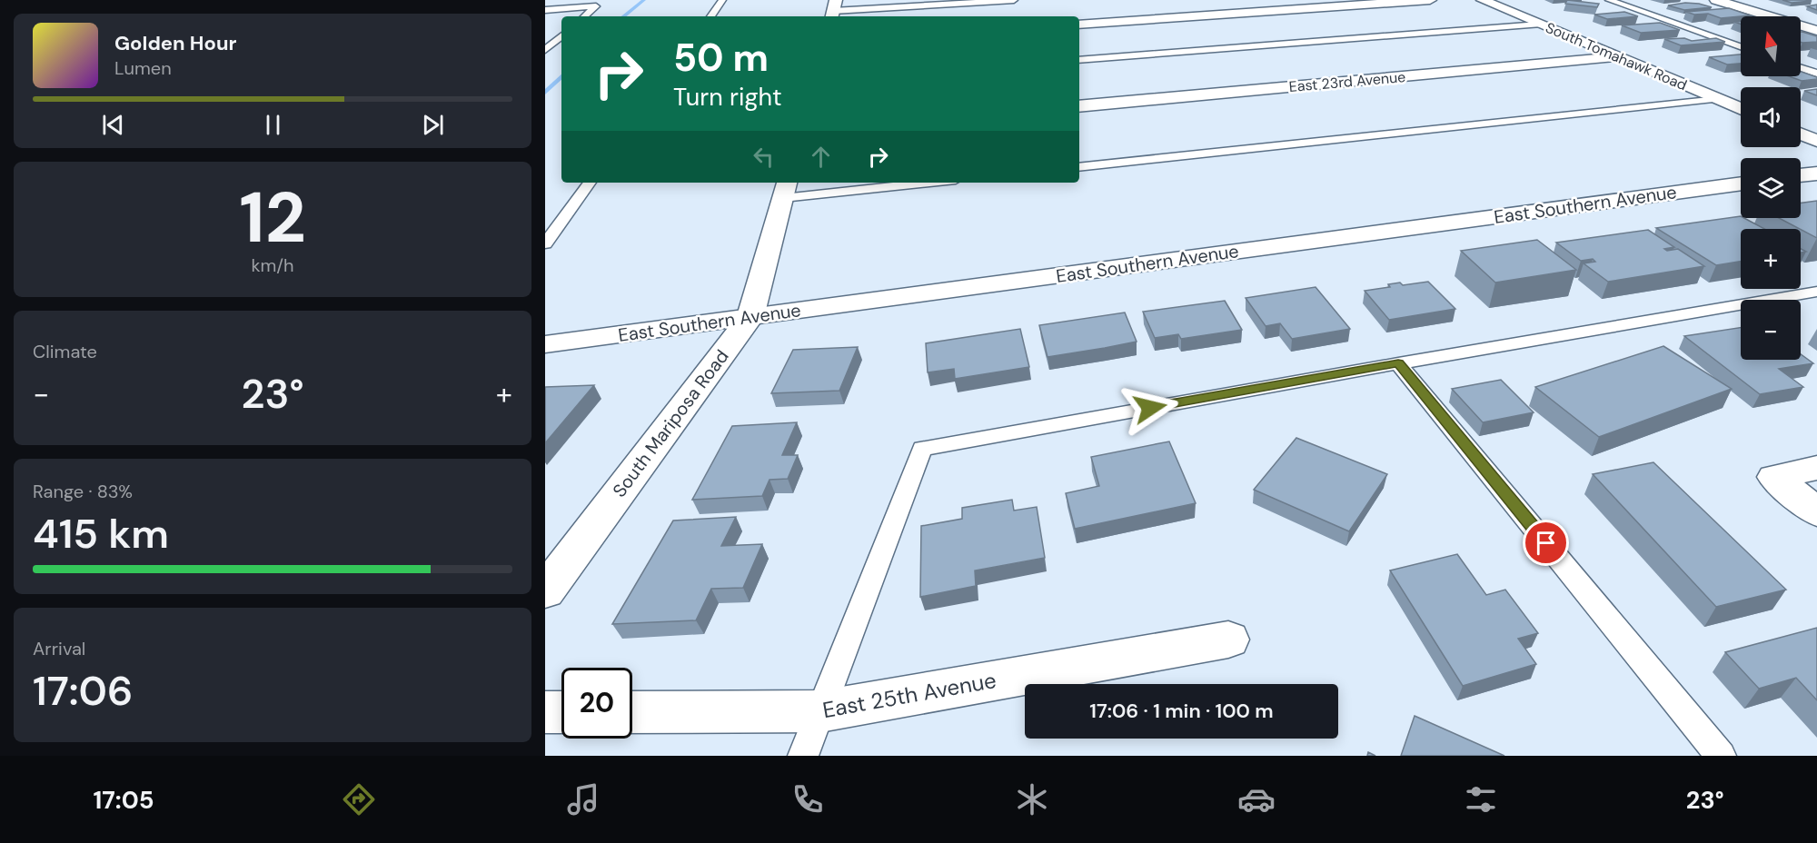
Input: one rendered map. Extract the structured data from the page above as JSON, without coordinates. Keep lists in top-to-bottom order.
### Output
{
  "streets": {
    "street": [
      "South Tomahawk Road",
      "East 23rd Avenue",
      "East Southern Avenue",
      "South Mariposa Road",
      "East 25th Avenue"
    ]
  },
  "crossings": [
    ["South Tomahawk Road", "East 23rd Avenue"],
    ["East Southern Avenue", "South Mariposa Road"]
  ],
  "north": "top",
  "page": {
    "map_buttons": ["+", "−"],
    "turn": ["50 m", "Turn right"],
    "song": ["Golden Hour", "Lumen"],
    "tile": [
      ["12", "km/h"],
      "Climate",
      ["Range · 83%", "415 km"],
      ["Arrival", "17:06"]
    ],
    "heat": ["−", "23°", "+"],
    "limit": "20",
    "trip": "17:06 · 1 min · 100 m",
    "tabs": ["17:05", "23°"]
  }
}
